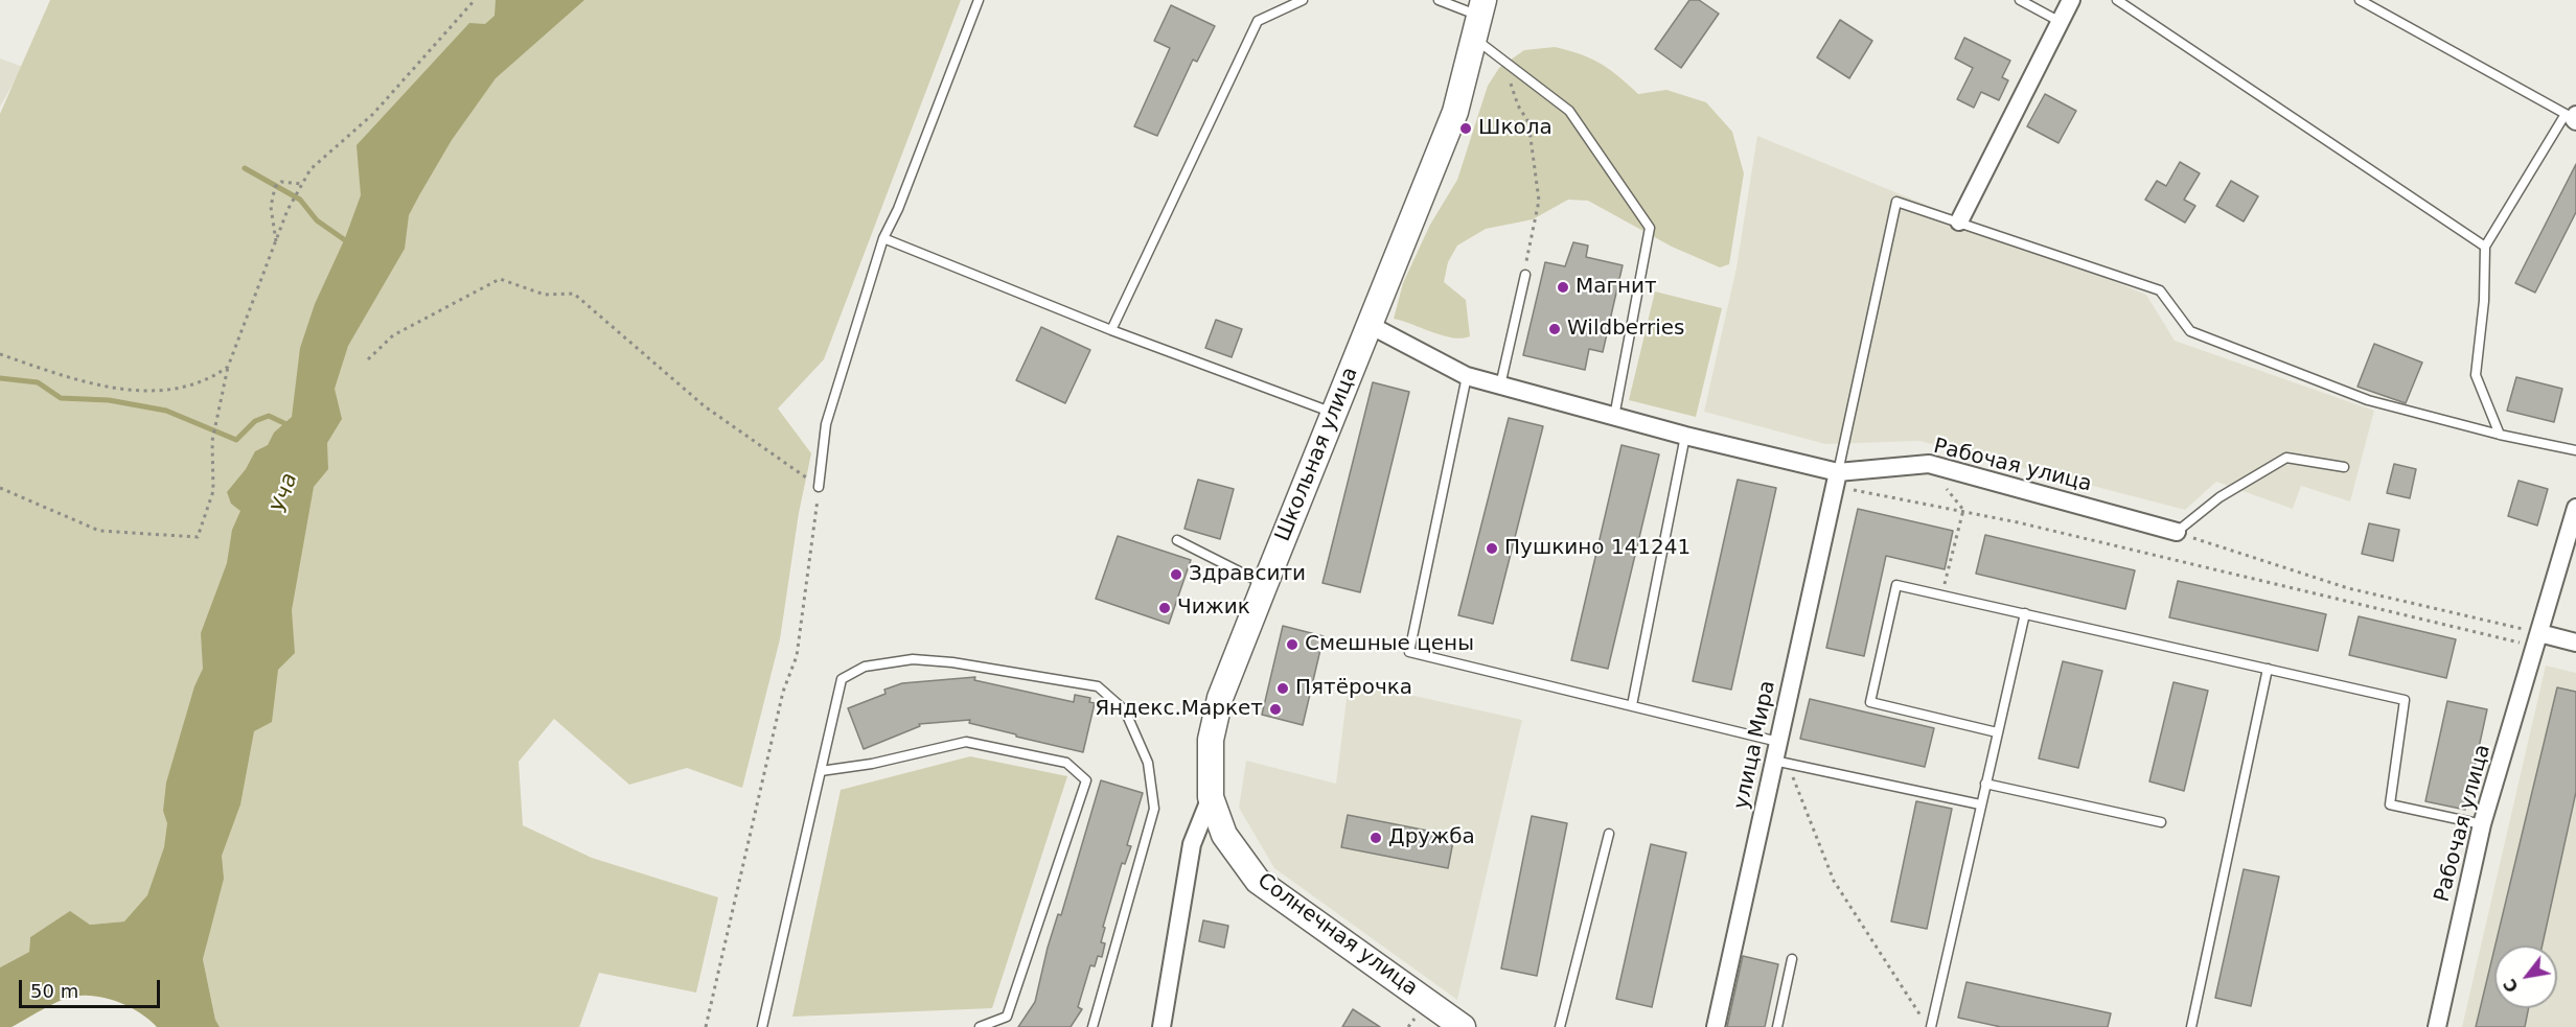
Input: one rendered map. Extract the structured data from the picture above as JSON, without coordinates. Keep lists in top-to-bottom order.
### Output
{
  "streets": {
    "street": [
      "Школьная улица",
      "Рабочая улица",
      "улица Мира",
      "Солнечная улица"
    ]
  },
  "crossings": [
    ["Школьная улица", "Рабочая улица"],
    ["Школьная улица", "Солнечная улица"],
    ["Рабочая улица", "улица Мира"]
  ],
  "water": ["Уча"],
  "places": [
    "Школа",
    "Магнит",
    "Wildberries",
    "Пушкино 141241",
    "Здравсити",
    "Чижик",
    "Смешные цены",
    "Пятёрочка",
    "Яндекс.Маркет",
    "Дружба"
  ],
  "scale_bar": "50 m",
  "north": "bottom left"
}
